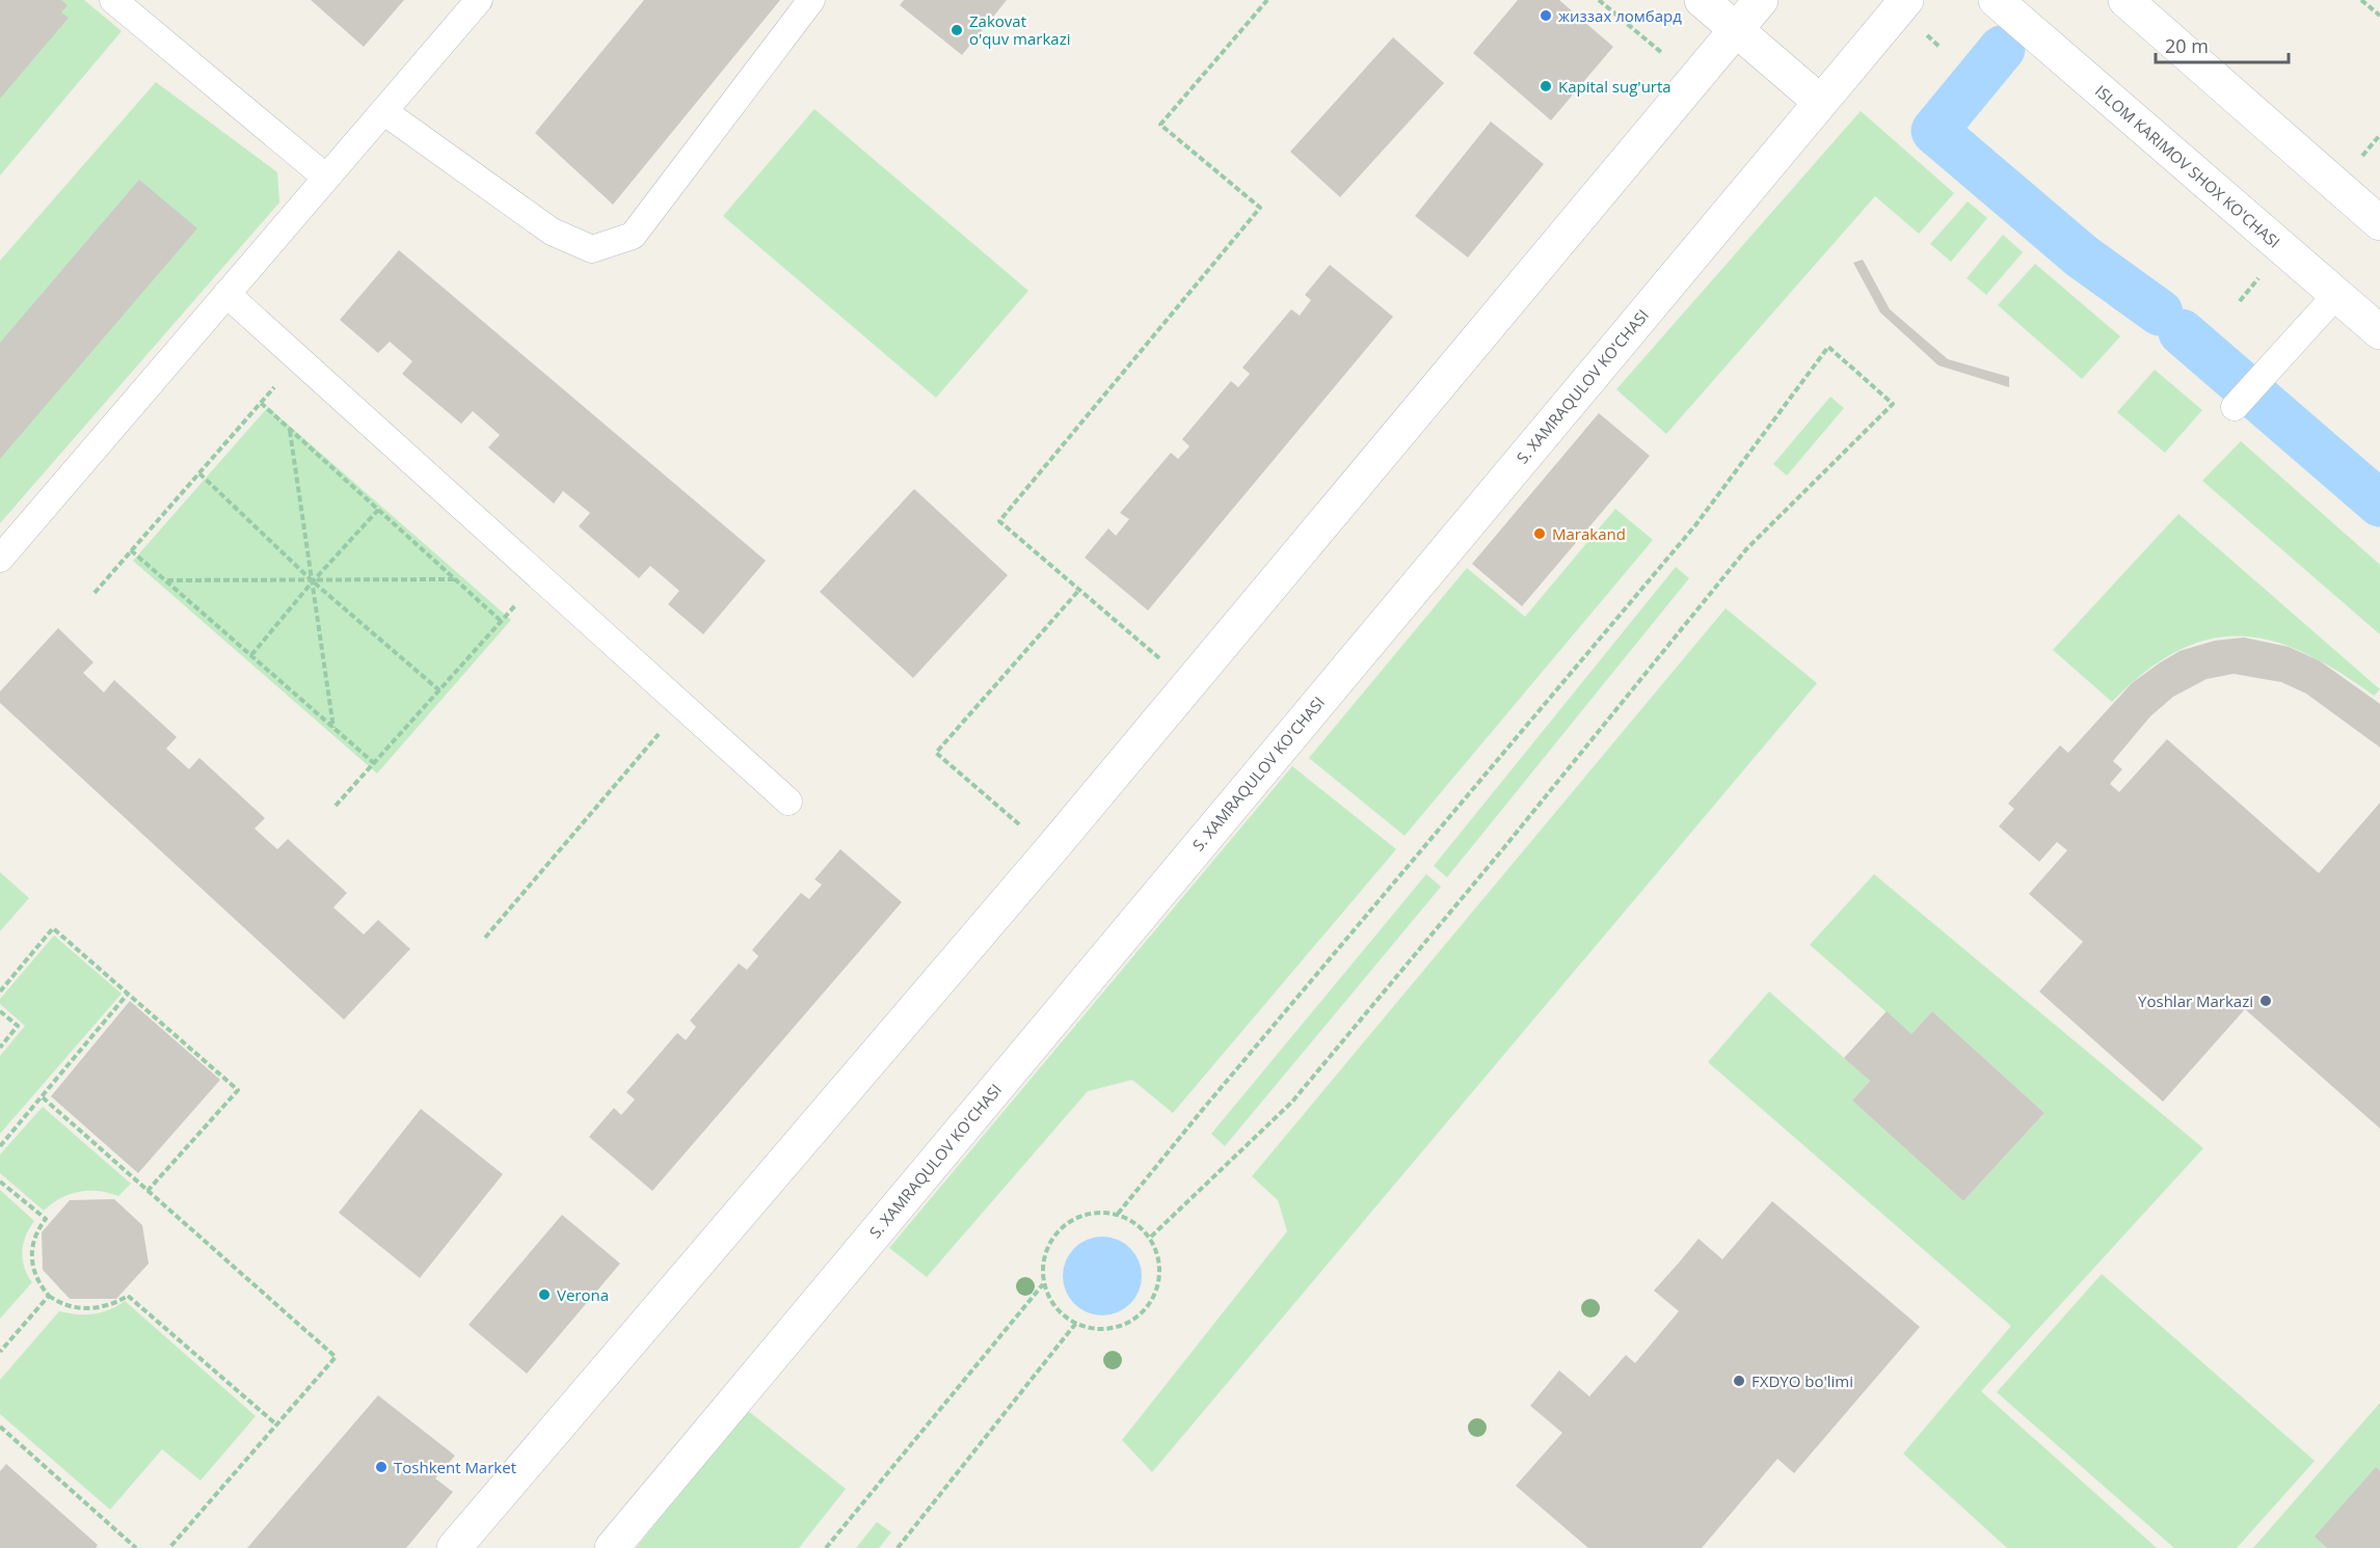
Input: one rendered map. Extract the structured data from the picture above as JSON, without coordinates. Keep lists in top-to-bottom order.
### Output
{
  "streets": {
    "street": ["ISLOM KARIMOV SHOX KO'CHASI", "S. XAMRAQULOV KO'CHASI"]
  },
  "places": [
    "жиззах ломбард",
    "Zakovat o'quv markazi",
    "Kapital sug'urta",
    "Marakand",
    "Yoshlar Markazi",
    "Verona",
    "FXDYO bo'limi",
    "Toshkent Market"
  ],
  "scale_bar": "20 m"
}
